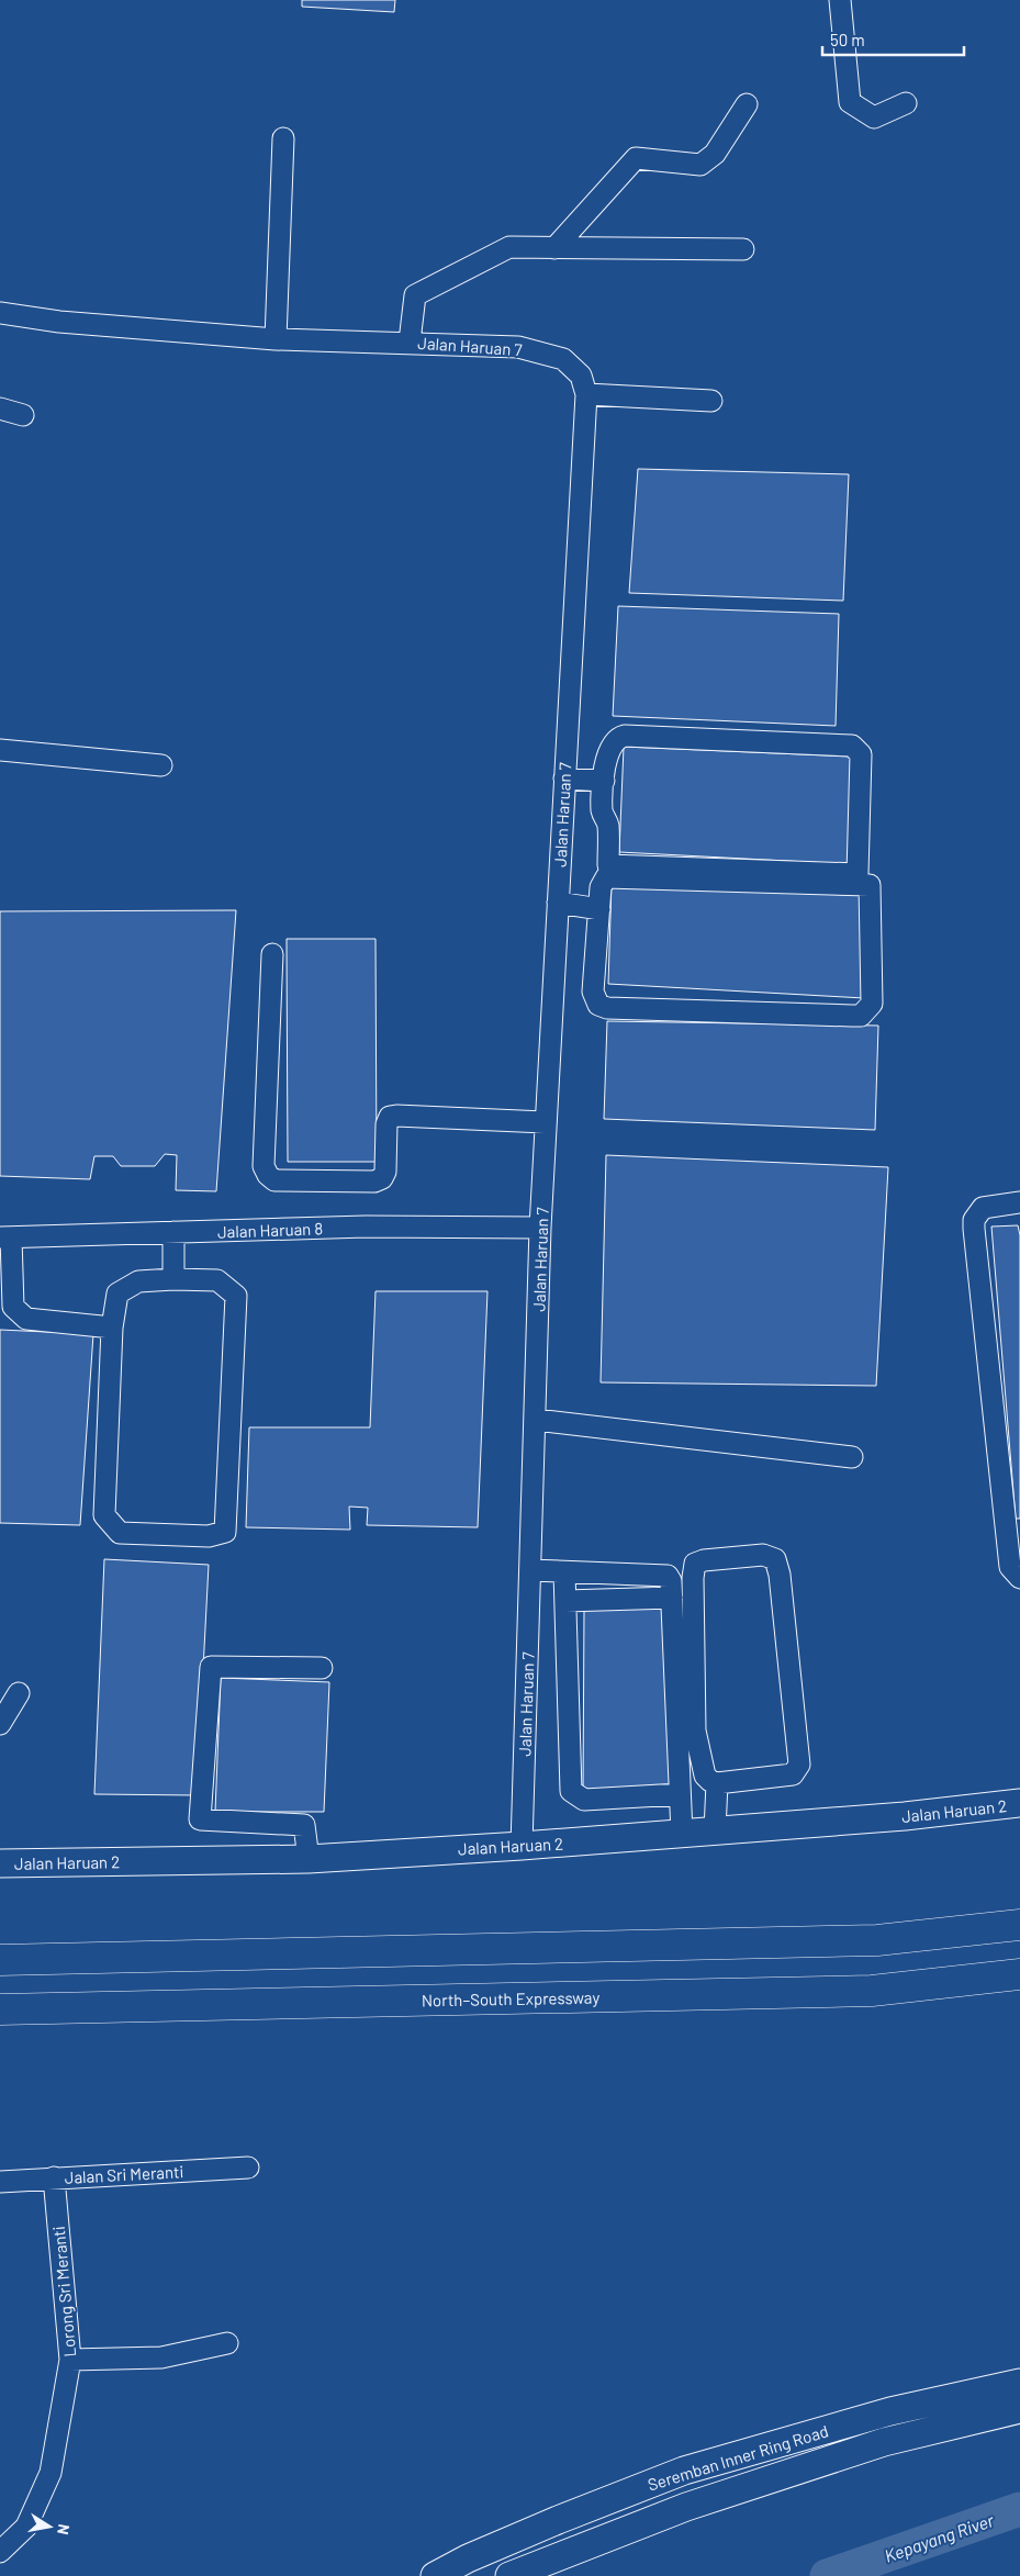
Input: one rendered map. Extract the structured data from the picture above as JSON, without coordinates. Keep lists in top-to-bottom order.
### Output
{
  "streets": {
    "highway": ["North–South Expressway"],
    "main road": ["Jalan Haruan 2", "Seremban Inner Ring Road"],
    "street": [
      "Jalan Haruan 7",
      "Jalan Haruan 8",
      "Jalan Sri Meranti",
      "Lorong Sri Meranti"
    ]
  },
  "crossings": [
    ["Jalan Haruan 7", "Jalan Haruan 8"],
    ["Jalan Haruan 7", "Jalan Haruan 2"],
    ["Jalan Sri Meranti", "Lorong Sri Meranti"]
  ],
  "water": ["Kepayang River"],
  "scale_bar": "50 m",
  "north": "right"
}
